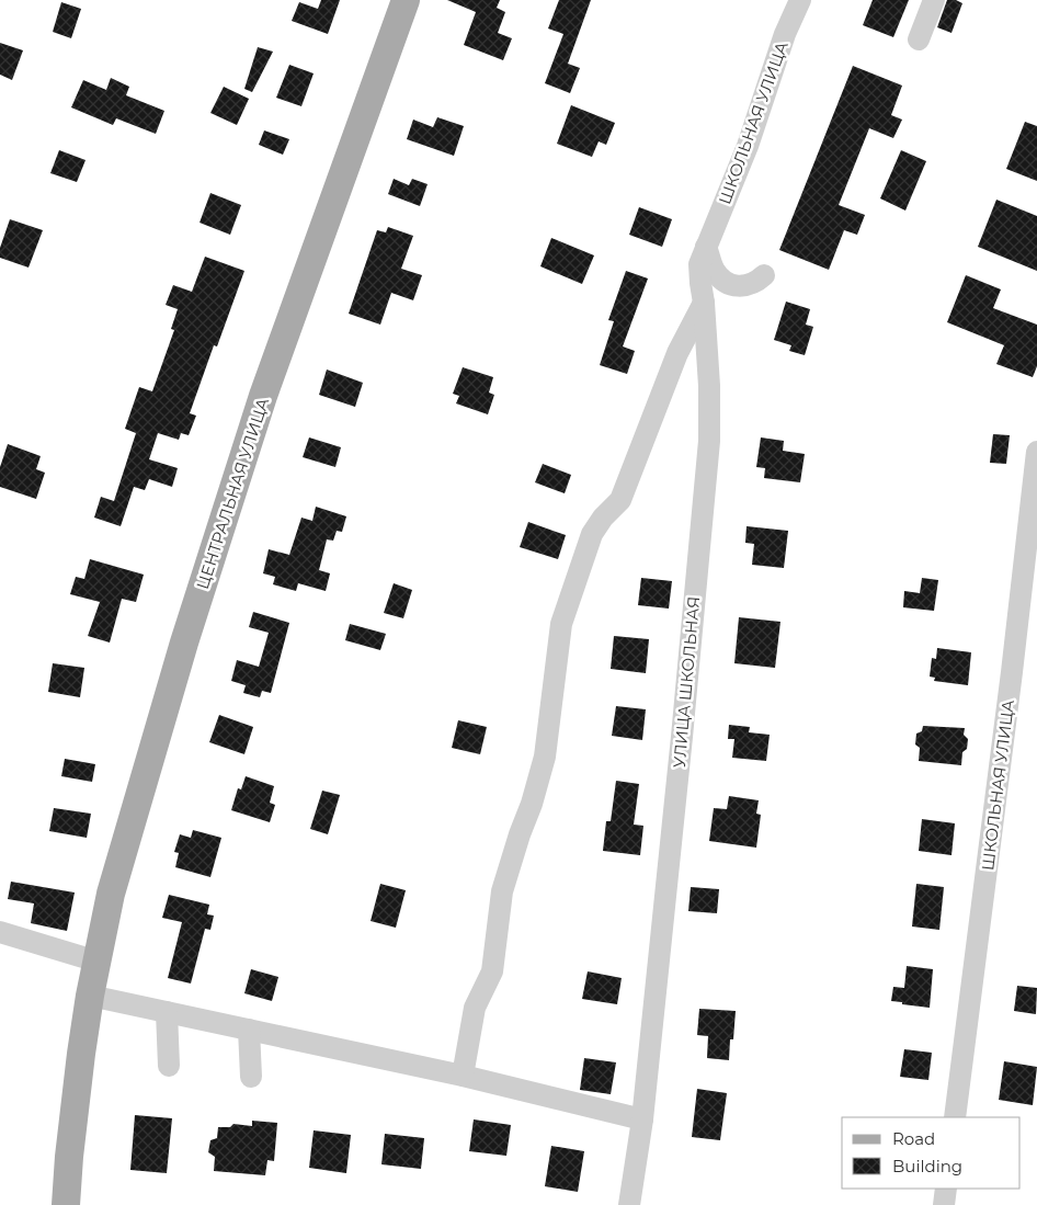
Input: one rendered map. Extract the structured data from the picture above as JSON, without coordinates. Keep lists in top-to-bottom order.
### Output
{
  "streets": {
    "main road": ["ЦЕНТРАЛЬНАЯ УЛИЦА"],
    "street": ["ШКОЛЬНАЯ УЛИЦА", "УЛИЦА ШКОЛЬНАЯ"]
  },
  "crossings": [
    ["ШКОЛЬНАЯ УЛИЦА", "УЛИЦА ШКОЛЬНАЯ"]
  ],
  "legend": ["Road", "Building"]
}
